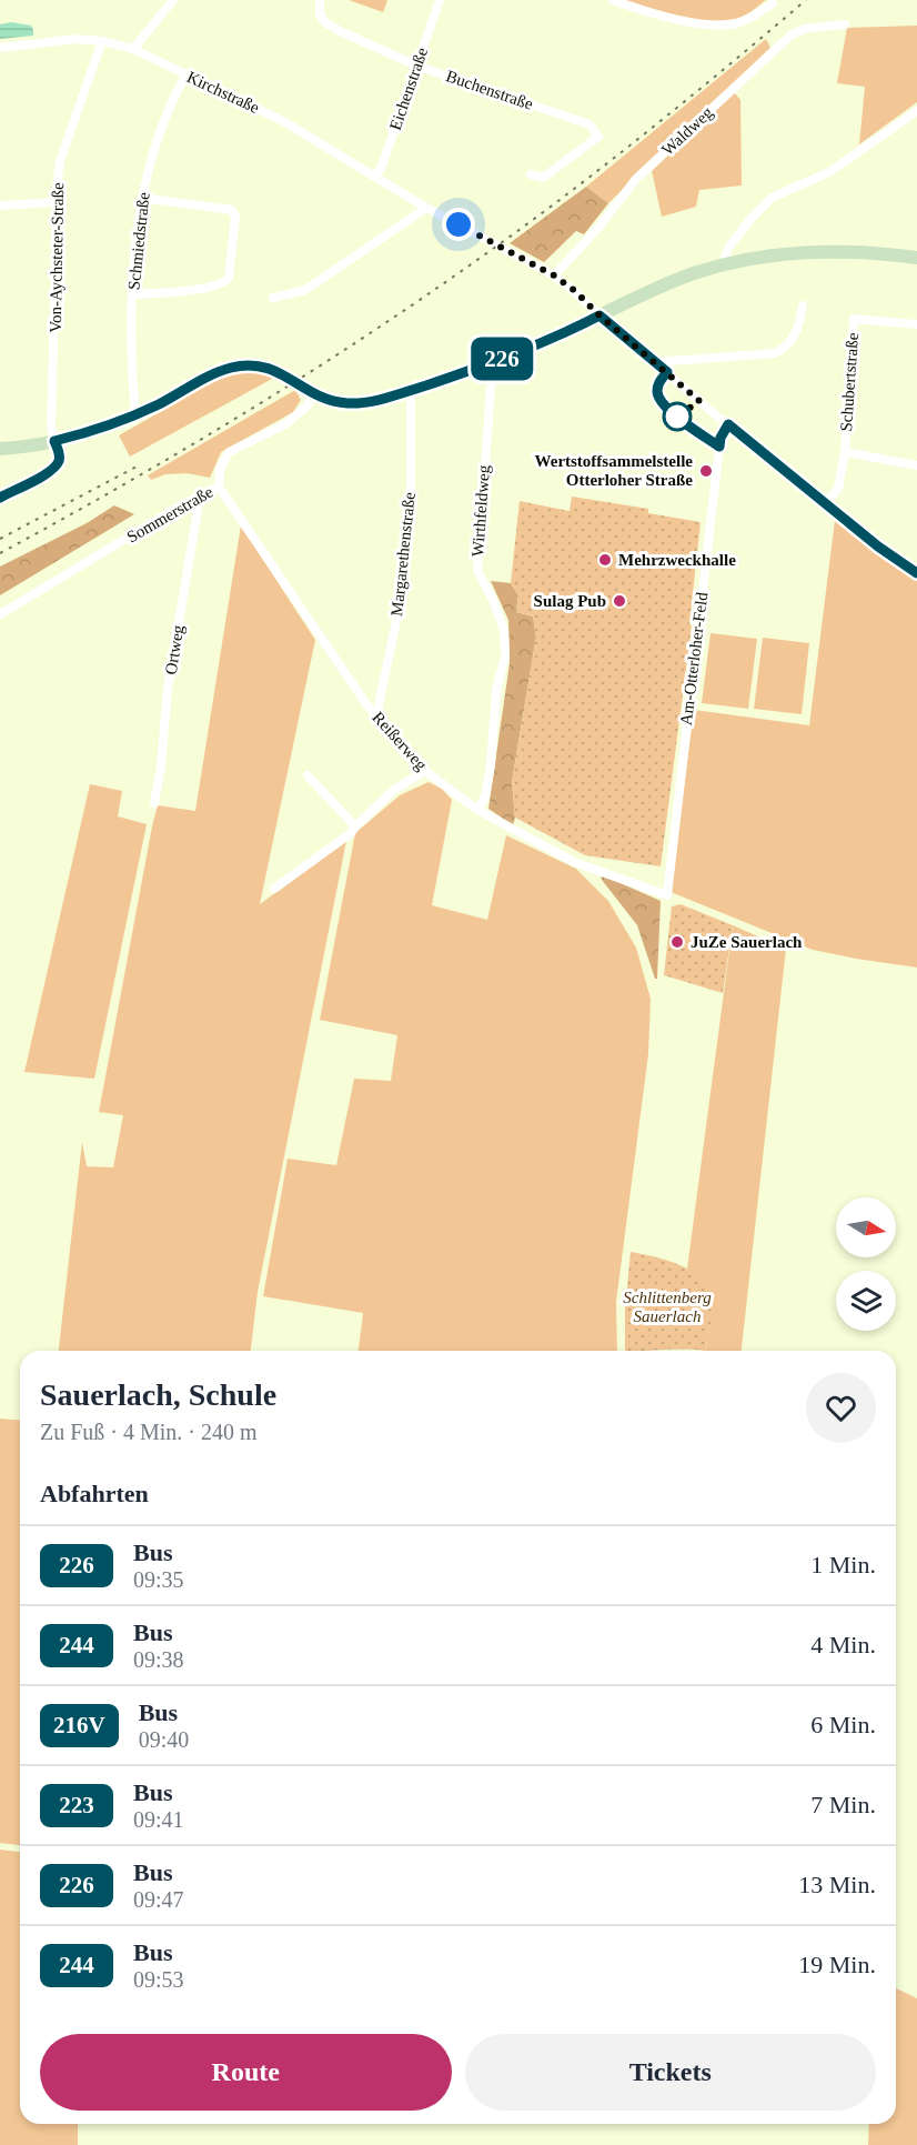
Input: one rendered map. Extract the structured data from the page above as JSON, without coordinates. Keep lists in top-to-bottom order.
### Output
{
  "streets": {
    "street": [
      "Eichenstraße",
      "Buchenstraße",
      "Kirchstraße",
      "Waldweg",
      "Schmiedstraße",
      "Von-Aychsteter-Straße",
      "Schubertstraße",
      "Wirthfeldweg",
      "Sommerstraße",
      "Margarethenstraße",
      "Ortweg",
      "Am-Otterloher-Feld",
      "Reißerweg"
    ]
  },
  "crossings": [
    ["Eichenstraße", "Buchenstraße"],
    ["Eichenstraße", "Kirchstraße"],
    ["Kirchstraße", "Waldweg"],
    ["Kirchstraße", "Schmiedstraße"],
    ["Kirchstraße", "Von-Aychsteter-Straße"],
    ["Kirchstraße", "Schubertstraße"],
    ["Kirchstraße", "Am-Otterloher-Feld"],
    ["Wirthfeldweg", "Reißerweg"],
    ["Sommerstraße", "Ortweg"],
    ["Sommerstraße", "Reißerweg"],
    ["Margarethenstraße", "Reißerweg"],
    ["Am-Otterloher-Feld", "Reißerweg"]
  ],
  "parks": ["Schlittenberg Sauerlach"],
  "places": [
    "Wertstoffsammelstelle Otterloher Straße",
    "Mehrzweckhalle",
    "Sulag Pub",
    "JuZe Sauerlach"
  ],
  "lines": ["bus line 226"],
  "north": "right",
  "page": {
    "on_map": "226",
    "heading": [
      ["Sauerlach, Schule", "Zu Fuß · 4 Min. · 240 m"],
      "Abfahrten"
    ],
    "list": [
      {
        "mark": "226",
        "name": "Bus",
        "note": "09:35",
        "value": "1 Min."
      },
      {
        "mark": "244",
        "name": "Bus",
        "note": "09:38",
        "value": "4 Min."
      },
      {
        "mark": "216V",
        "name": "Bus",
        "note": "09:40",
        "value": "6 Min."
      },
      {
        "mark": "223",
        "name": "Bus",
        "note": "09:41",
        "value": "7 Min."
      },
      {
        "mark": "226",
        "name": "Bus",
        "note": "09:47",
        "value": "13 Min."
      },
      {
        "mark": "244",
        "name": "Bus",
        "note": "09:53",
        "value": "19 Min."
      }
    ],
    "buttons": ["Route", "Tickets"]
  }
}
